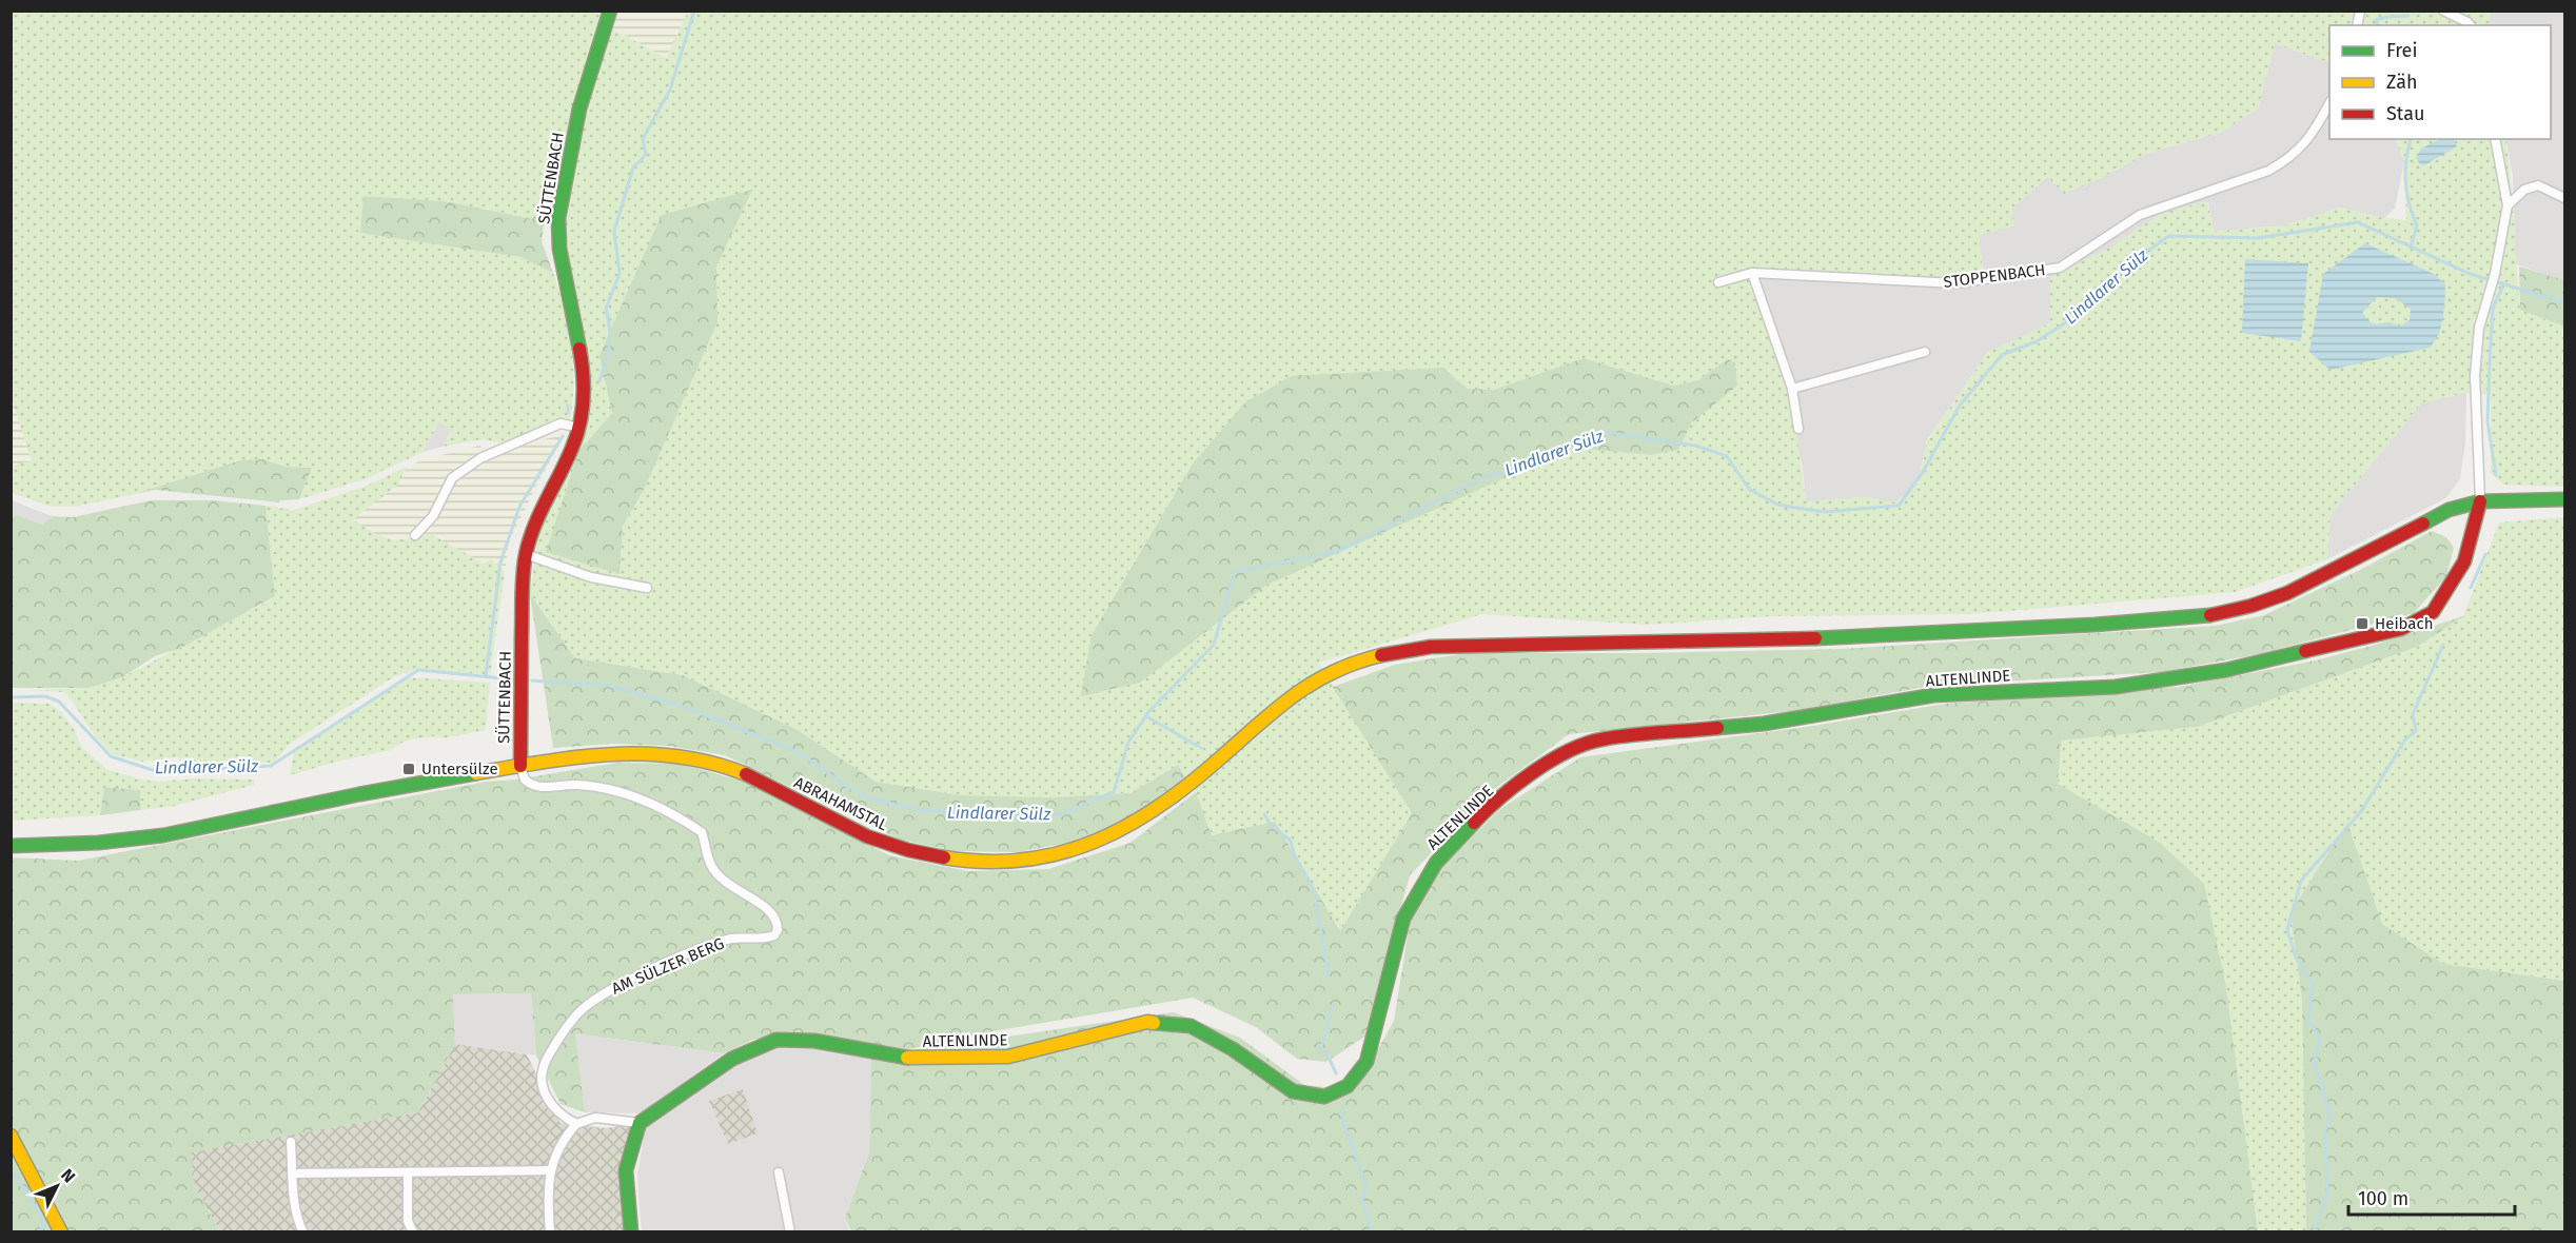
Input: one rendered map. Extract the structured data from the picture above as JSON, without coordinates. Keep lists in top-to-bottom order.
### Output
{
  "streets": {
    "street": [
      "SÜTTENBACH",
      "STOPPENBACH",
      "ALTENLINDE",
      "ABRAHAMSTAL",
      "AM SÜLZER BERG"
    ]
  },
  "crossings": [
    ["SÜTTENBACH", "ABRAHAMSTAL"],
    ["SÜTTENBACH", "AM SÜLZER BERG"],
    ["ALTENLINDE", "ABRAHAMSTAL"],
    ["ABRAHAMSTAL", "AM SÜLZER BERG"]
  ],
  "water": ["Lindlarer Sülz"],
  "places": {
    "transit": ["Heibach", "Untersülze"]
  },
  "legend": ["Frei", "Zäh", "Stau"],
  "scale_bar": "100 m",
  "north": "top right"
}
